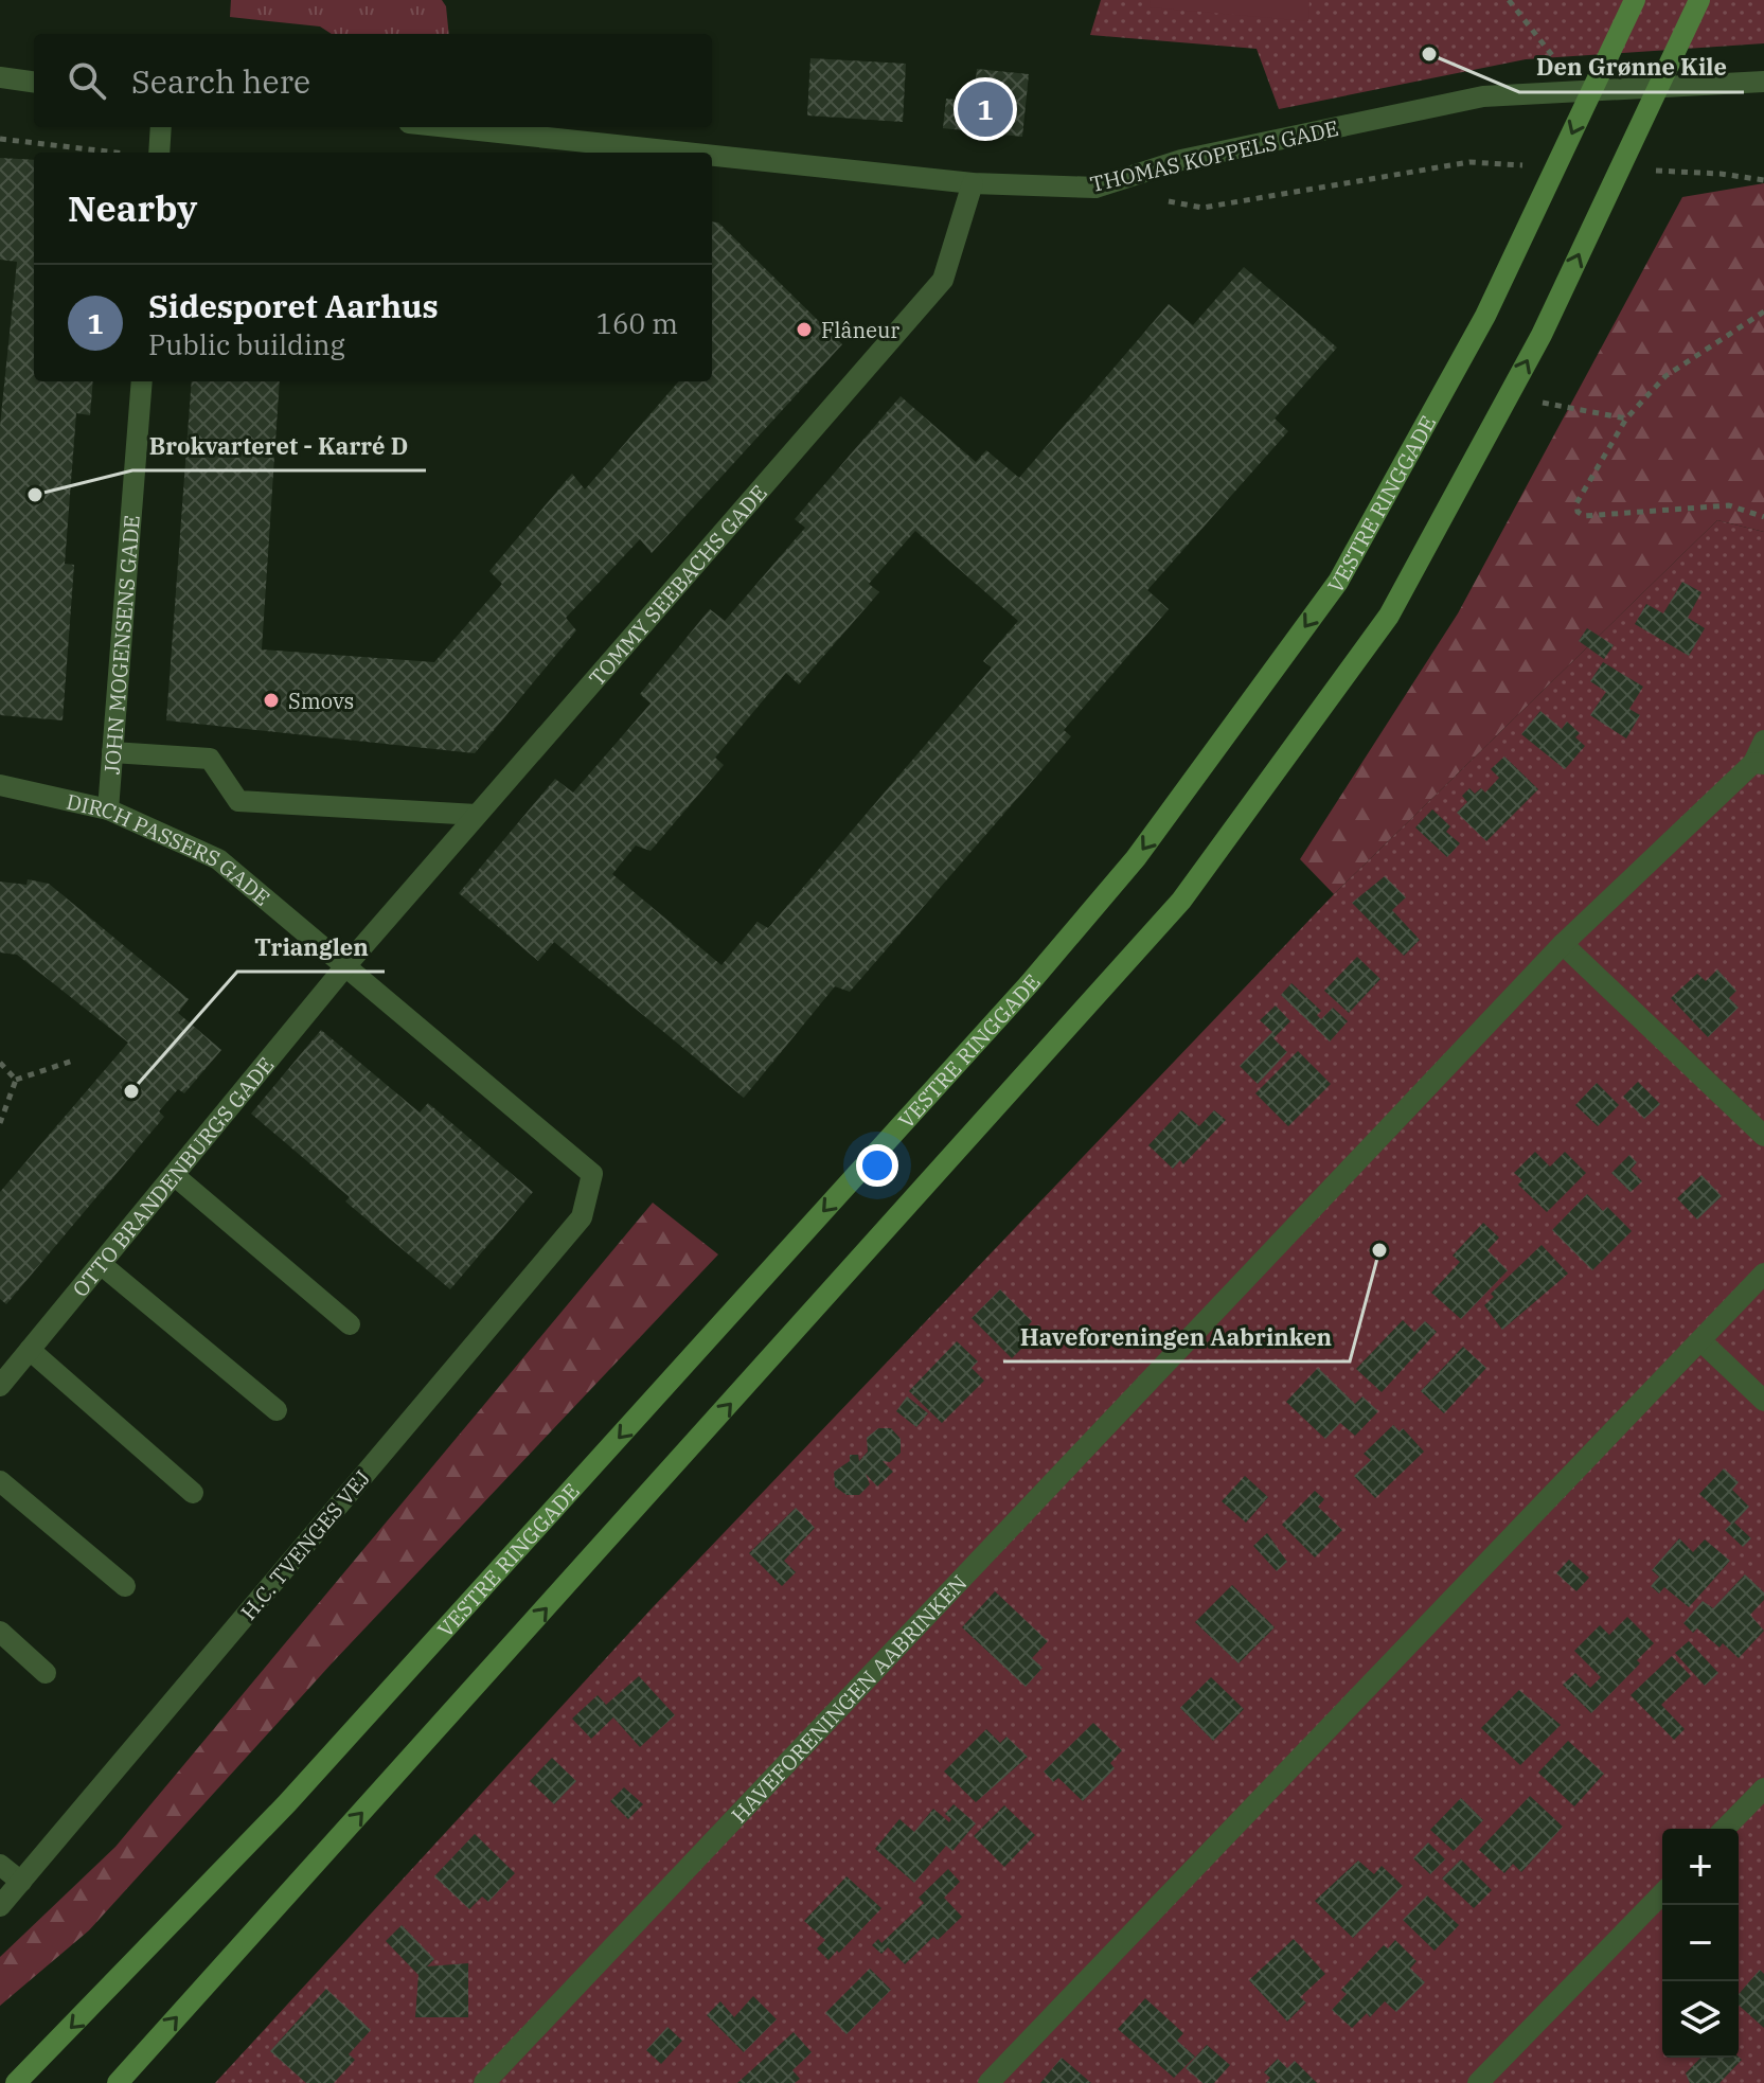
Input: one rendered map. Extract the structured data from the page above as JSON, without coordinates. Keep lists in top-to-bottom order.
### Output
{
  "streets": {
    "main road": ["VESTRE RINGGADE"],
    "street": [
      "THOMAS KOPPELS GADE",
      "TOMMY SEEBACHS GADE",
      "JOHN MOGENSENS GADE",
      "DIRCH PASSERS GADE",
      "OTTO BRANDENBURGS GADE",
      "H.C. TVENGES VEJ",
      "HAVEFORENINGEN AABRINKEN"
    ]
  },
  "crossings": [
    ["THOMAS KOPPELS GADE", "TOMMY SEEBACHS GADE"],
    ["TOMMY SEEBACHS GADE", "DIRCH PASSERS GADE"],
    ["TOMMY SEEBACHS GADE", "OTTO BRANDENBURGS GADE"],
    ["JOHN MOGENSENS GADE", "DIRCH PASSERS GADE"],
    ["DIRCH PASSERS GADE", "OTTO BRANDENBURGS GADE"],
    ["DIRCH PASSERS GADE", "H.C. TVENGES VEJ"]
  ],
  "places": [
    "Den Grønne Kile",
    "Flâneur",
    "Brokvarteret - Karré D",
    "Smovs",
    "Trianglen",
    "Haveforeningen Aabrinken"
  ],
  "page": {
    "search": "Search here",
    "pins": "1",
    "heading": "Nearby",
    "list": [
      {
        "mark": "1",
        "name": "Sidesporet Aarhus",
        "note": "Public building",
        "value": "160 m"
      }
    ],
    "map_buttons": ["+", "−"]
  }
}
